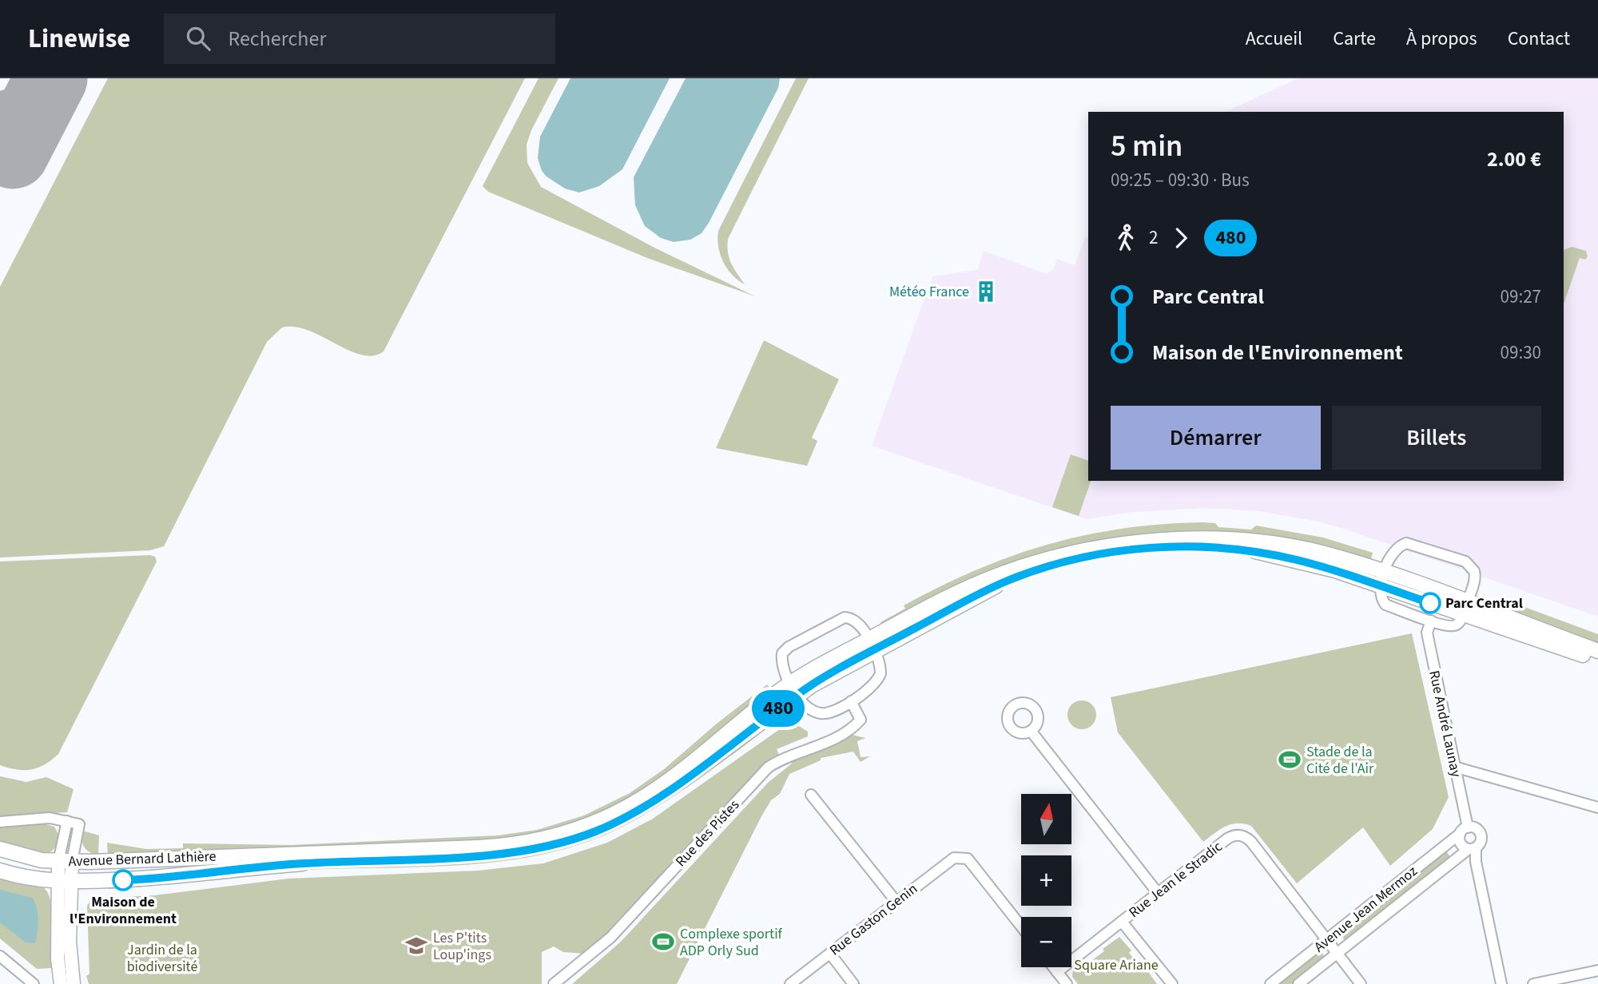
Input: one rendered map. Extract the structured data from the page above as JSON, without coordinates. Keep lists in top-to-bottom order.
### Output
{
  "streets": {
    "main road": ["Avenue Bernard Lathière"],
    "street": [
      "Rue André Launay",
      "Rue des Pistes",
      "Rue Jean le Stradic",
      "Avenue Jean Mermoz",
      "Rue Gaston Genin"
    ]
  },
  "crossings": [
    ["Rue André Launay", "Avenue Jean Mermoz"],
    ["Rue Jean le Stradic", "Avenue Jean Mermoz"]
  ],
  "parks": ["Jardin de la biodiversité", "Square Ariane"],
  "places": {
    "building": ["Météo France"],
    "other": ["Parc Central", "Maison de l'Environnement"],
    "sports": ["Stade de la Cité de l'Air", "Complexe sportif ADP Orly Sud"],
    "school or university": ["Les P'tits Loup'ings"]
  },
  "lines": ["bus line 480"],
  "north": "top",
  "page": {
    "header": "Linewise",
    "search": "Rechercher",
    "nav": [
      "Accueil",
      "Carte",
      "À propos",
      "Contact"
    ],
    "on_map": "480",
    "heading": ["5 min", "09:25 – 09:30 · Bus", "2.00 €"],
    "legs": ["2", "480"],
    "list": [
      {
        "name": "Parc Central",
        "value": "09:27"
      },
      {
        "name": "Maison de l'Environnement",
        "value": "09:30"
      }
    ],
    "buttons": ["Démarrer", "Billets"],
    "map_buttons": ["+", "−"]
  }
}
